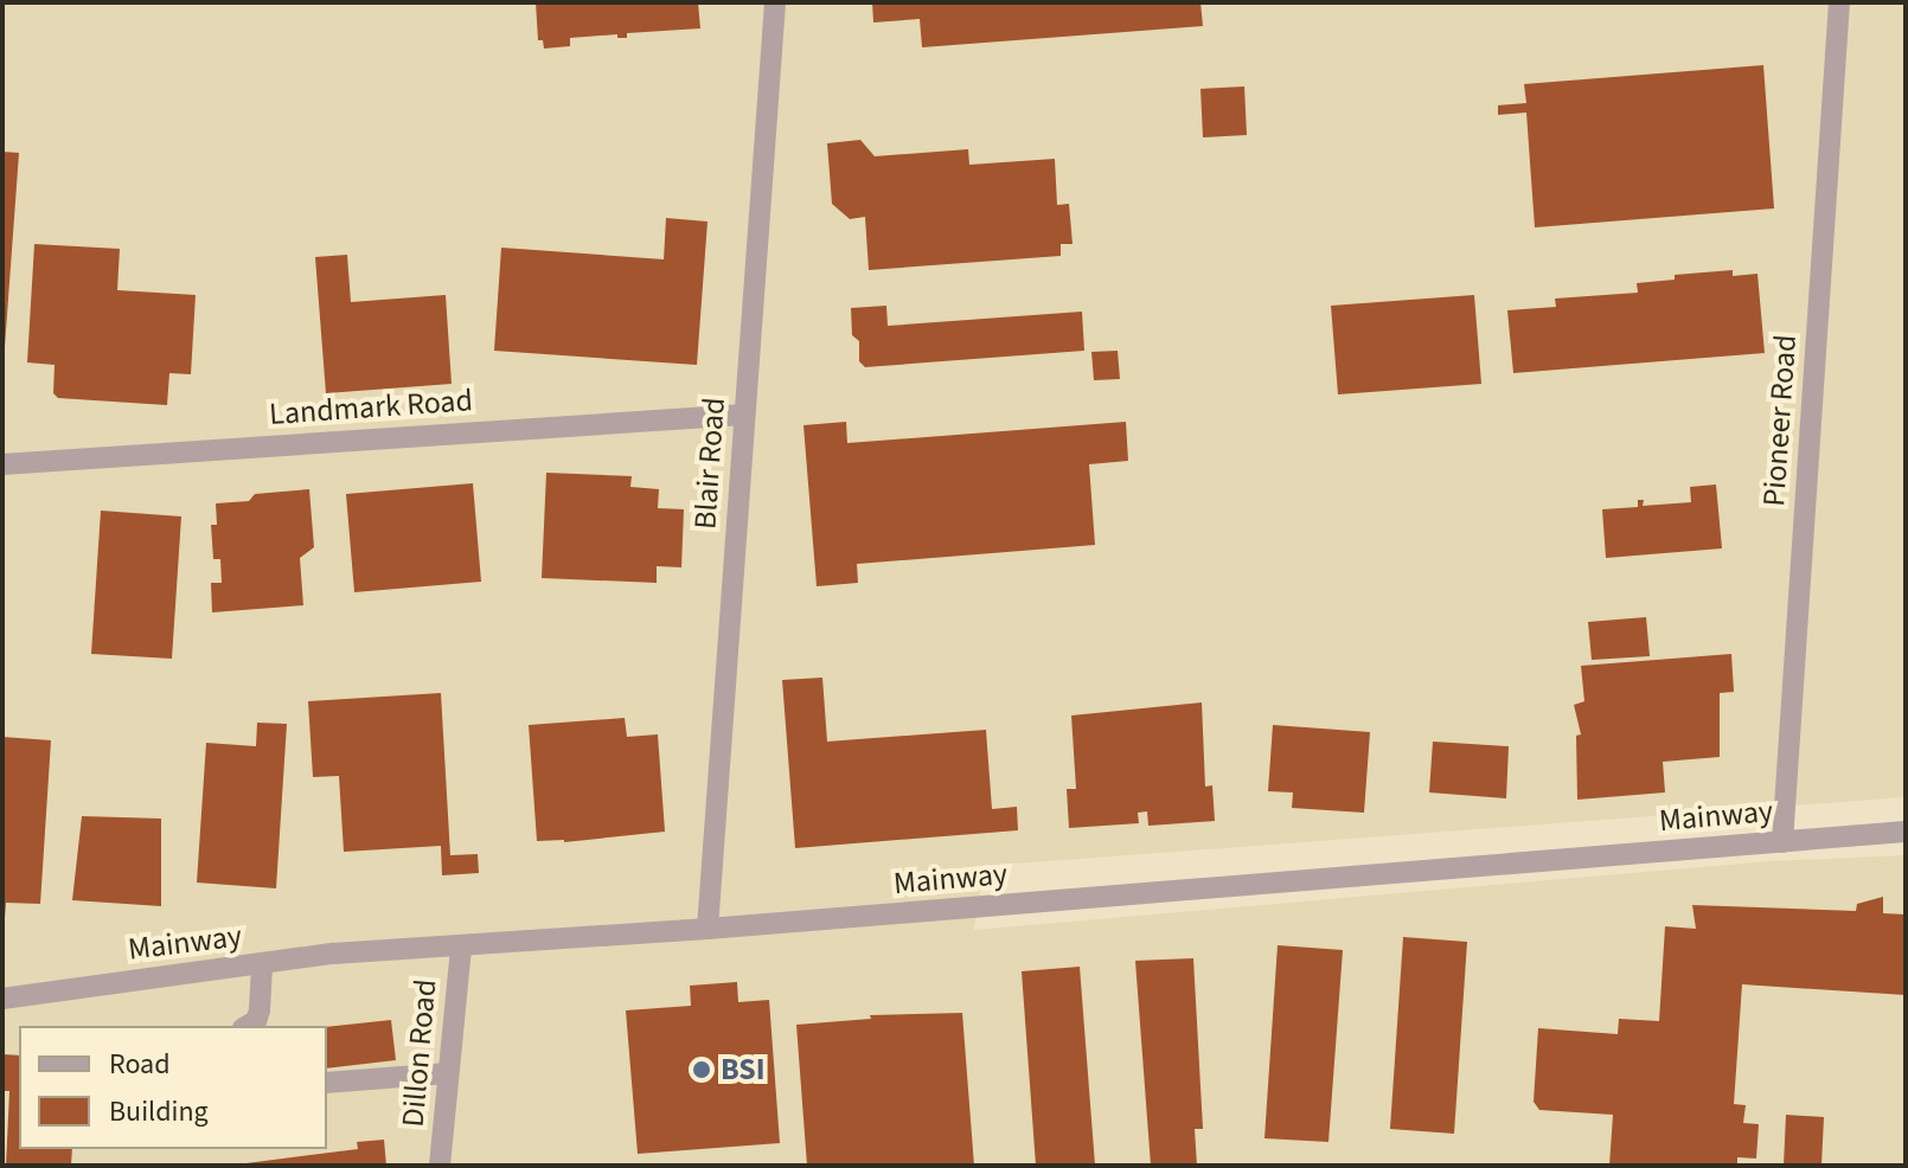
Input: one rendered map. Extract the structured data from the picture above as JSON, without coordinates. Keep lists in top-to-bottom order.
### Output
{
  "streets": {
    "street": [
      "Landmark Road",
      "Pioneer Road",
      "Blair Road",
      "Mainway",
      "Dillon Road"
    ]
  },
  "crossings": [
    ["Landmark Road", "Blair Road"],
    ["Pioneer Road", "Mainway"],
    ["Blair Road", "Mainway"],
    ["Mainway", "Dillon Road"]
  ],
  "places": ["BSI"],
  "legend": ["Road", "Building"]
}
